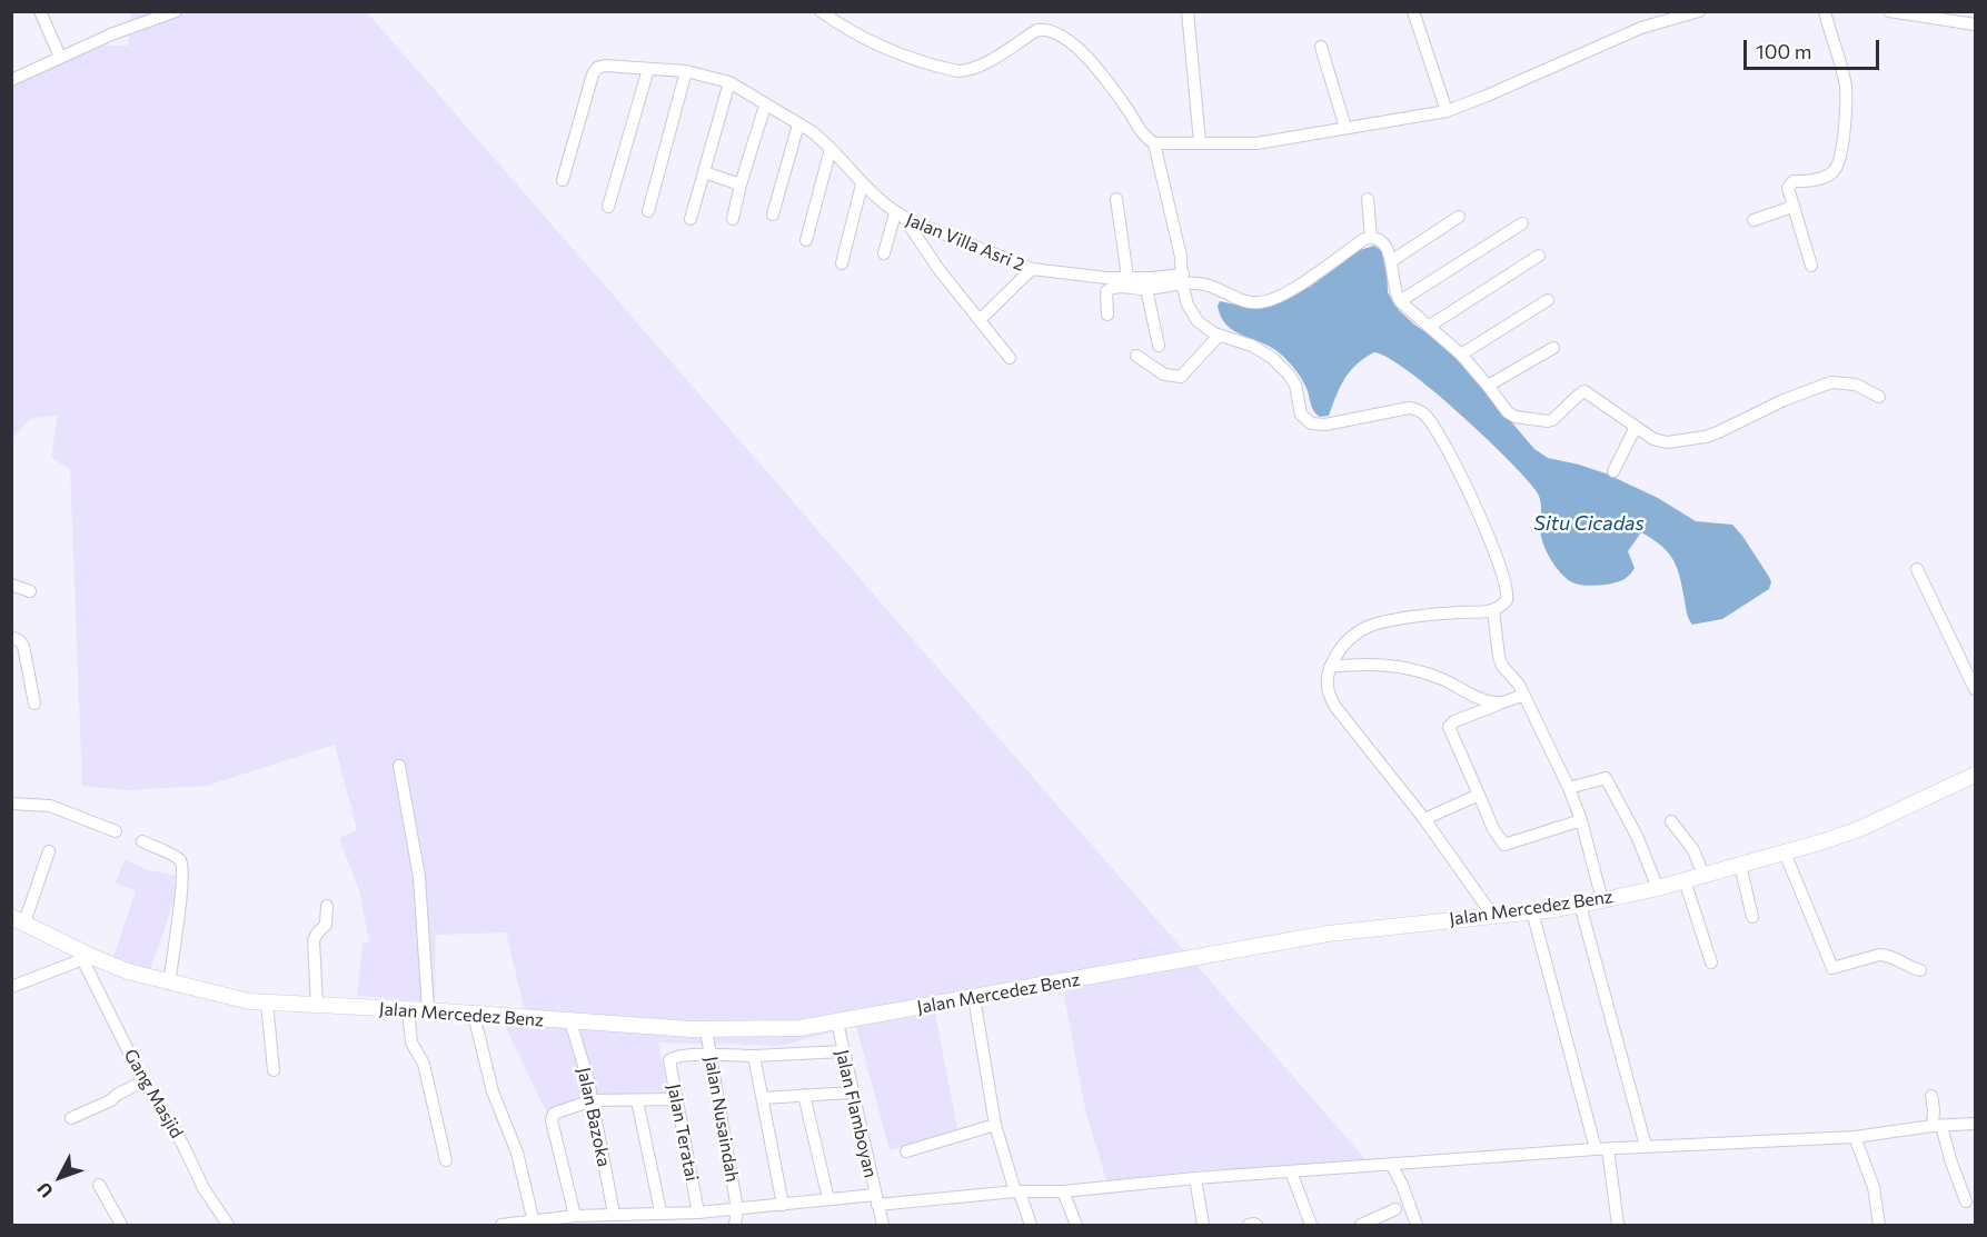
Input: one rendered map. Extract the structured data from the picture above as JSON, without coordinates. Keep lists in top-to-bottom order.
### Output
{
  "streets": {
    "main road": ["Jalan Mercedez Benz"],
    "street": [
      "Jalan Villa Asri 2",
      "Gang Masjid",
      "Jalan Flamboyan",
      "Jalan Bazoka",
      "Jalan Nusaindah",
      "Jalan Teratai"
    ]
  },
  "crossings": [
    ["Jalan Mercedez Benz", "Gang Masjid"],
    ["Jalan Mercedez Benz", "Jalan Flamboyan"],
    ["Jalan Mercedez Benz", "Jalan Bazoka"],
    ["Jalan Mercedez Benz", "Jalan Nusaindah"],
    ["Jalan Flamboyan", "Jalan Teratai"],
    ["Jalan Nusaindah", "Jalan Teratai"]
  ],
  "water": ["Situ Cicadas"],
  "scale_bar": "100 m",
  "north": "bottom left"
}
